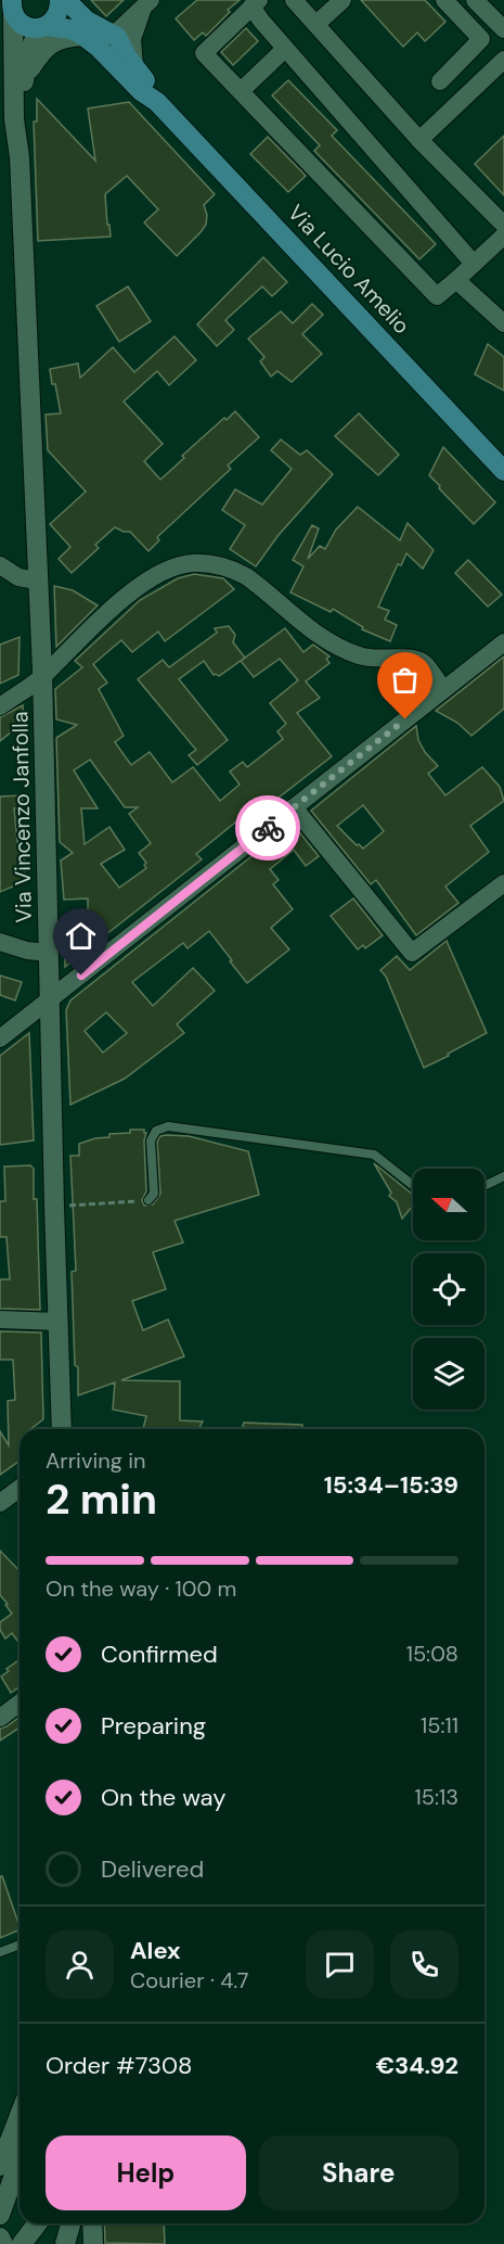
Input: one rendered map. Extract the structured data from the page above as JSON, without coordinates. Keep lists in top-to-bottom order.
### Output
{
  "streets": {
    "main road": ["Via Lucio Amelio", "Via Vincenzo Janfolla"]
  },
  "north": "left",
  "page": {
    "heading": ["2 min", "Arriving in", "15:34–15:39"],
    "panel": [
      "Alex",
      "Courier · 4.7",
      "Order #7308",
      "€34.92"
    ],
    "bar": "On the way · 100 m",
    "list": [
      ["Confirmed", "15:08"],
      ["Preparing", "15:11"],
      ["On the way", "15:13"],
      "Delivered"
    ],
    "buttons": ["Help", "Share"]
  }
}
